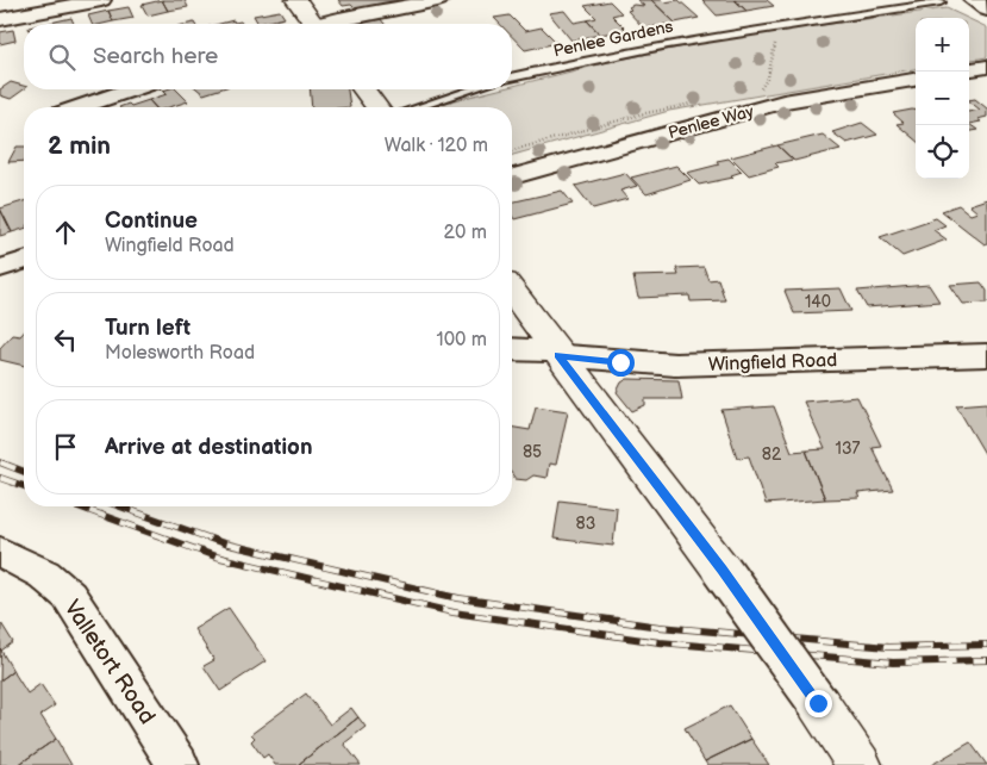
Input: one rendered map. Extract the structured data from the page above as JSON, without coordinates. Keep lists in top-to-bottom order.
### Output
{
  "streets": {
    "street": ["Penlee Way", "Wingfield Road", "Valletort Road"],
    "lane": ["Penlee Gardens"]
  },
  "house_numbers": [
    "140",
    "137",
    "85",
    "82",
    "83"
  ],
  "page": {
    "map_buttons": ["+", "−"],
    "search": "Search here",
    "heading": ["2 min", "Walk · 120 m"],
    "list": [
      ["Continue", "Wingfield Road", "20 m"],
      ["Turn left", "Molesworth Road", "100 m"],
      "Arrive at destination"
    ]
  }
}
